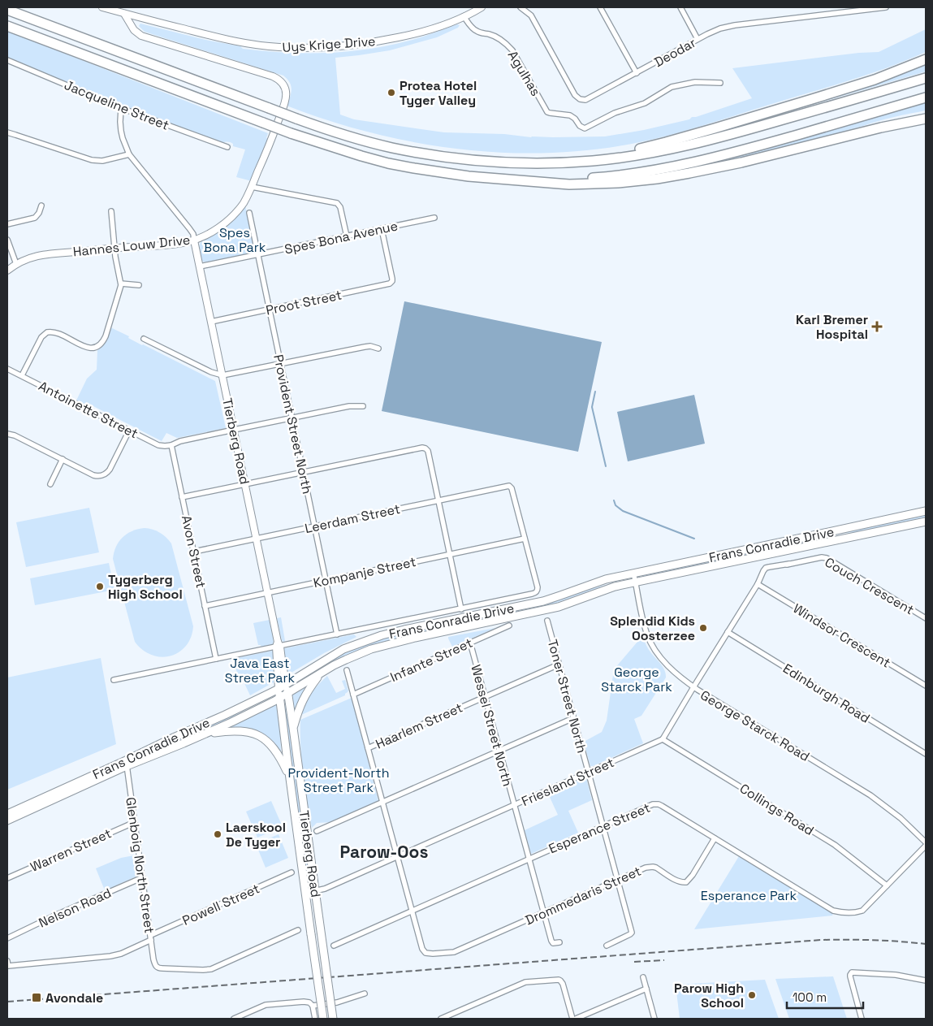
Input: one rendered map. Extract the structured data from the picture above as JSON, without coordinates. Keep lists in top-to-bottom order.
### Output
{
  "streets": {
    "main road": ["Tierberg Road", "Frans Conradie Drive"],
    "street": [
      "Uys Krige Drive",
      "Deodar",
      "Agulhas",
      "Jacqueline Street",
      "Spes Bona Avenue",
      "Hannes Louw Drive",
      "Proot Street",
      "Antoinette Street",
      "Provident Street North",
      "Leerdam Street",
      "Avon Street",
      "Kompanje Street",
      "Couch Crescent",
      "Windsor Crescent",
      "Infante Street",
      "Edinburgh Road",
      "Toner Street North",
      "Haarlem Street",
      "Wessel Street North",
      "George Starck Road",
      "Friesland Street",
      "Collings Road",
      "Esperance Street",
      "Warren Street",
      "Glenboig North Street",
      "Drommedaris Street",
      "Powell Street",
      "Nelson Road"
    ]
  },
  "crossings": [
    ["Uys Krige Drive", "Agulhas"],
    ["Uys Krige Drive", "Hannes Louw Drive"],
    ["Spes Bona Avenue", "Proot Street"],
    ["Spes Bona Avenue", "Provident Street North"],
    ["Spes Bona Avenue", "Tierberg Road"],
    ["Hannes Louw Drive", "Tierberg Road"],
    ["Proot Street", "Provident Street North"],
    ["Proot Street", "Tierberg Road"],
    ["Antoinette Street", "Avon Street"],
    ["Provident Street North", "Leerdam Street"],
    ["Provident Street North", "Kompanje Street"],
    ["Tierberg Road", "Leerdam Street"],
    ["Tierberg Road", "Frans Conradie Drive"],
    ["Tierberg Road", "Kompanje Street"],
    ["Tierberg Road", "Friesland Street"],
    ["Leerdam Street", "Avon Street"],
    ["Leerdam Street", "Kompanje Street"],
    ["Frans Conradie Drive", "George Starck Road"],
    ["Frans Conradie Drive", "Glenboig North Street"],
    ["Avon Street", "Kompanje Street"],
    ["Couch Crescent", "Windsor Crescent"],
    ["Infante Street", "Wessel Street North"],
    ["Toner Street North", "Haarlem Street"],
    ["Toner Street North", "Friesland Street"],
    ["Toner Street North", "Esperance Street"],
    ["Toner Street North", "Drommedaris Street"],
    ["Haarlem Street", "Wessel Street North"],
    ["Wessel Street North", "Friesland Street"],
    ["Wessel Street North", "Esperance Street"],
    ["Wessel Street North", "Drommedaris Street"],
    ["Friesland Street", "Collings Road"],
    ["Collings Road", "Esperance Street"],
    ["Esperance Street", "Drommedaris Street"],
    ["Warren Street", "Glenboig North Street"],
    ["Glenboig North Street", "Powell Street"],
    ["Glenboig North Street", "Nelson Road"]
  ],
  "districts": ["Parow-Oos"],
  "parks": [
    "Spes Bona Park",
    "Java East Street Park",
    "George Starck Park",
    "Provident-North Street Park",
    "Esperance Park"
  ],
  "places": {
    "other": [
      "Protea Hotel Tyger Valley",
      "Tygerberg High School",
      "Splendid Kids Oosterzee",
      "Laerskool De Tyger",
      "Parow High School"
    ],
    "health": ["Karl Bremer Hospital"],
    "transit": ["Avondale"]
  },
  "scale_bar": "100 m"
}
